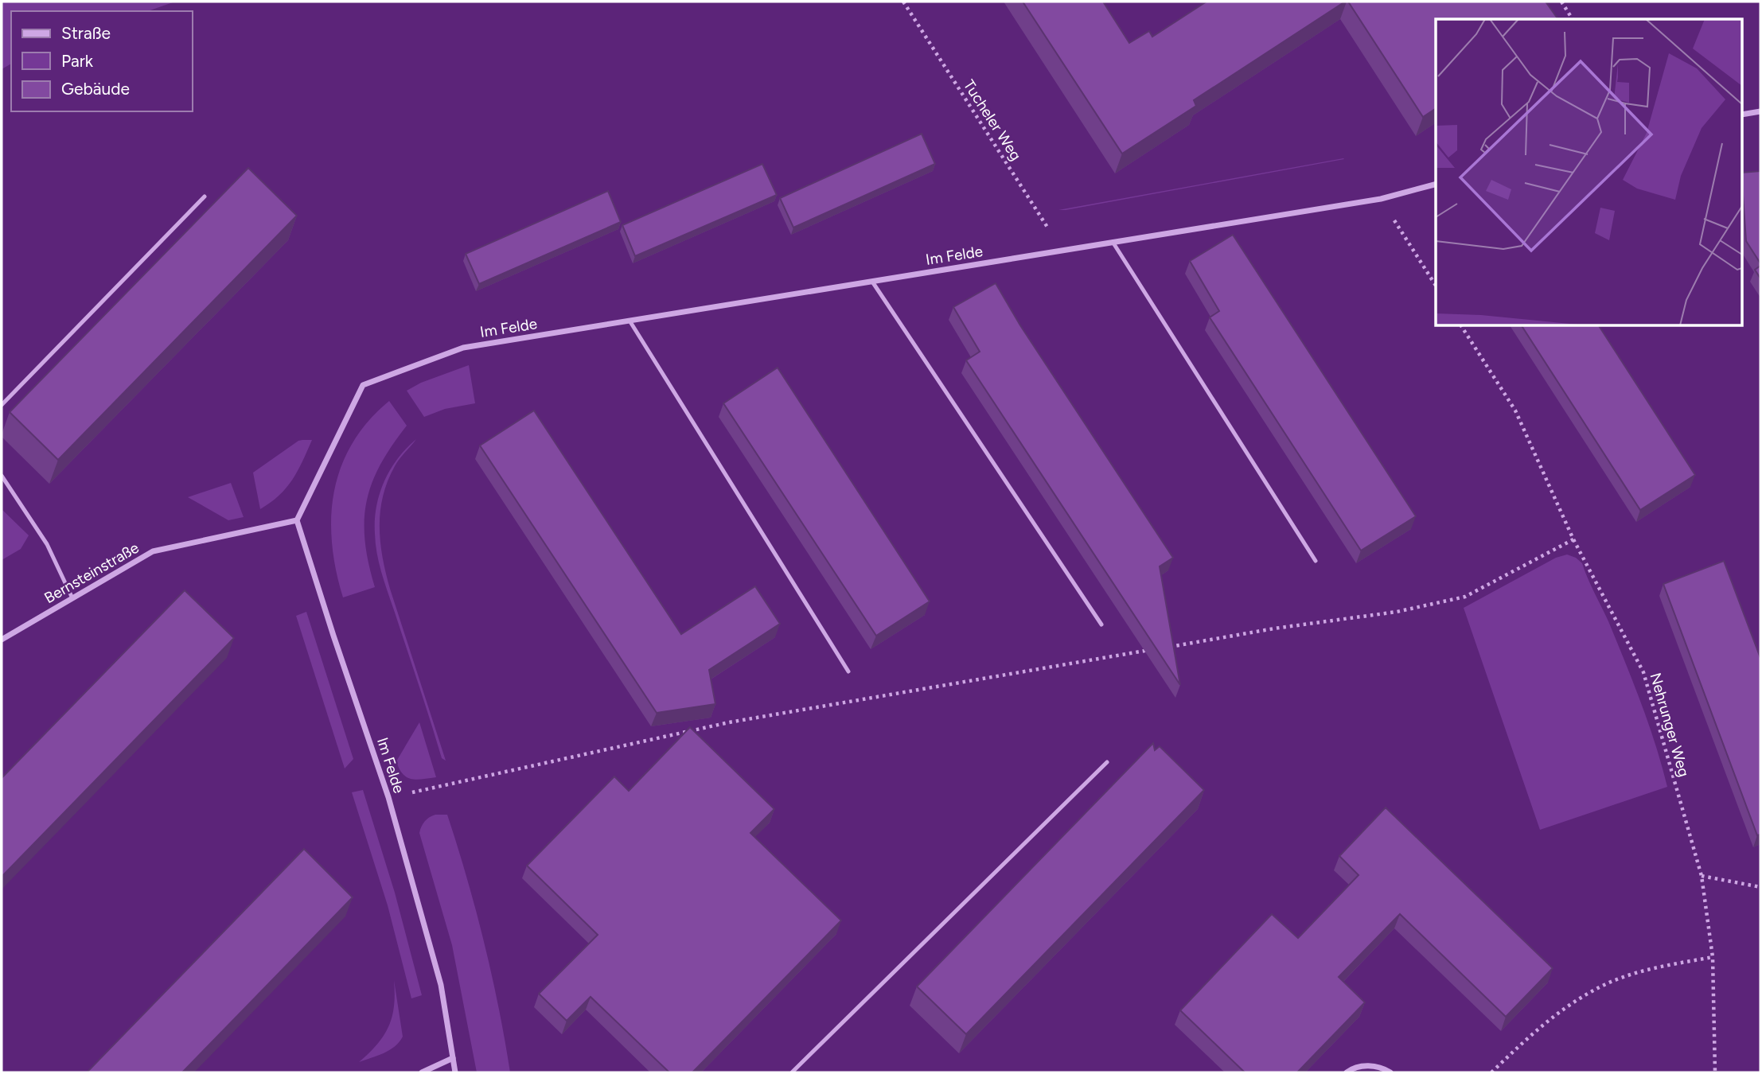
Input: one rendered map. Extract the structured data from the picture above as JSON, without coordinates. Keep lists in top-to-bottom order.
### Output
{
  "streets": {
    "street": ["Im Felde", "Bernsteinstraße"],
    "path": ["Tucheler Weg", "Nehrunger Weg"]
  },
  "crossings": [
    ["Tucheler Weg", "Im Felde"],
    ["Im Felde", "Bernsteinstraße"]
  ],
  "legend": ["Straße", "Park", "Gebäude"]
}
